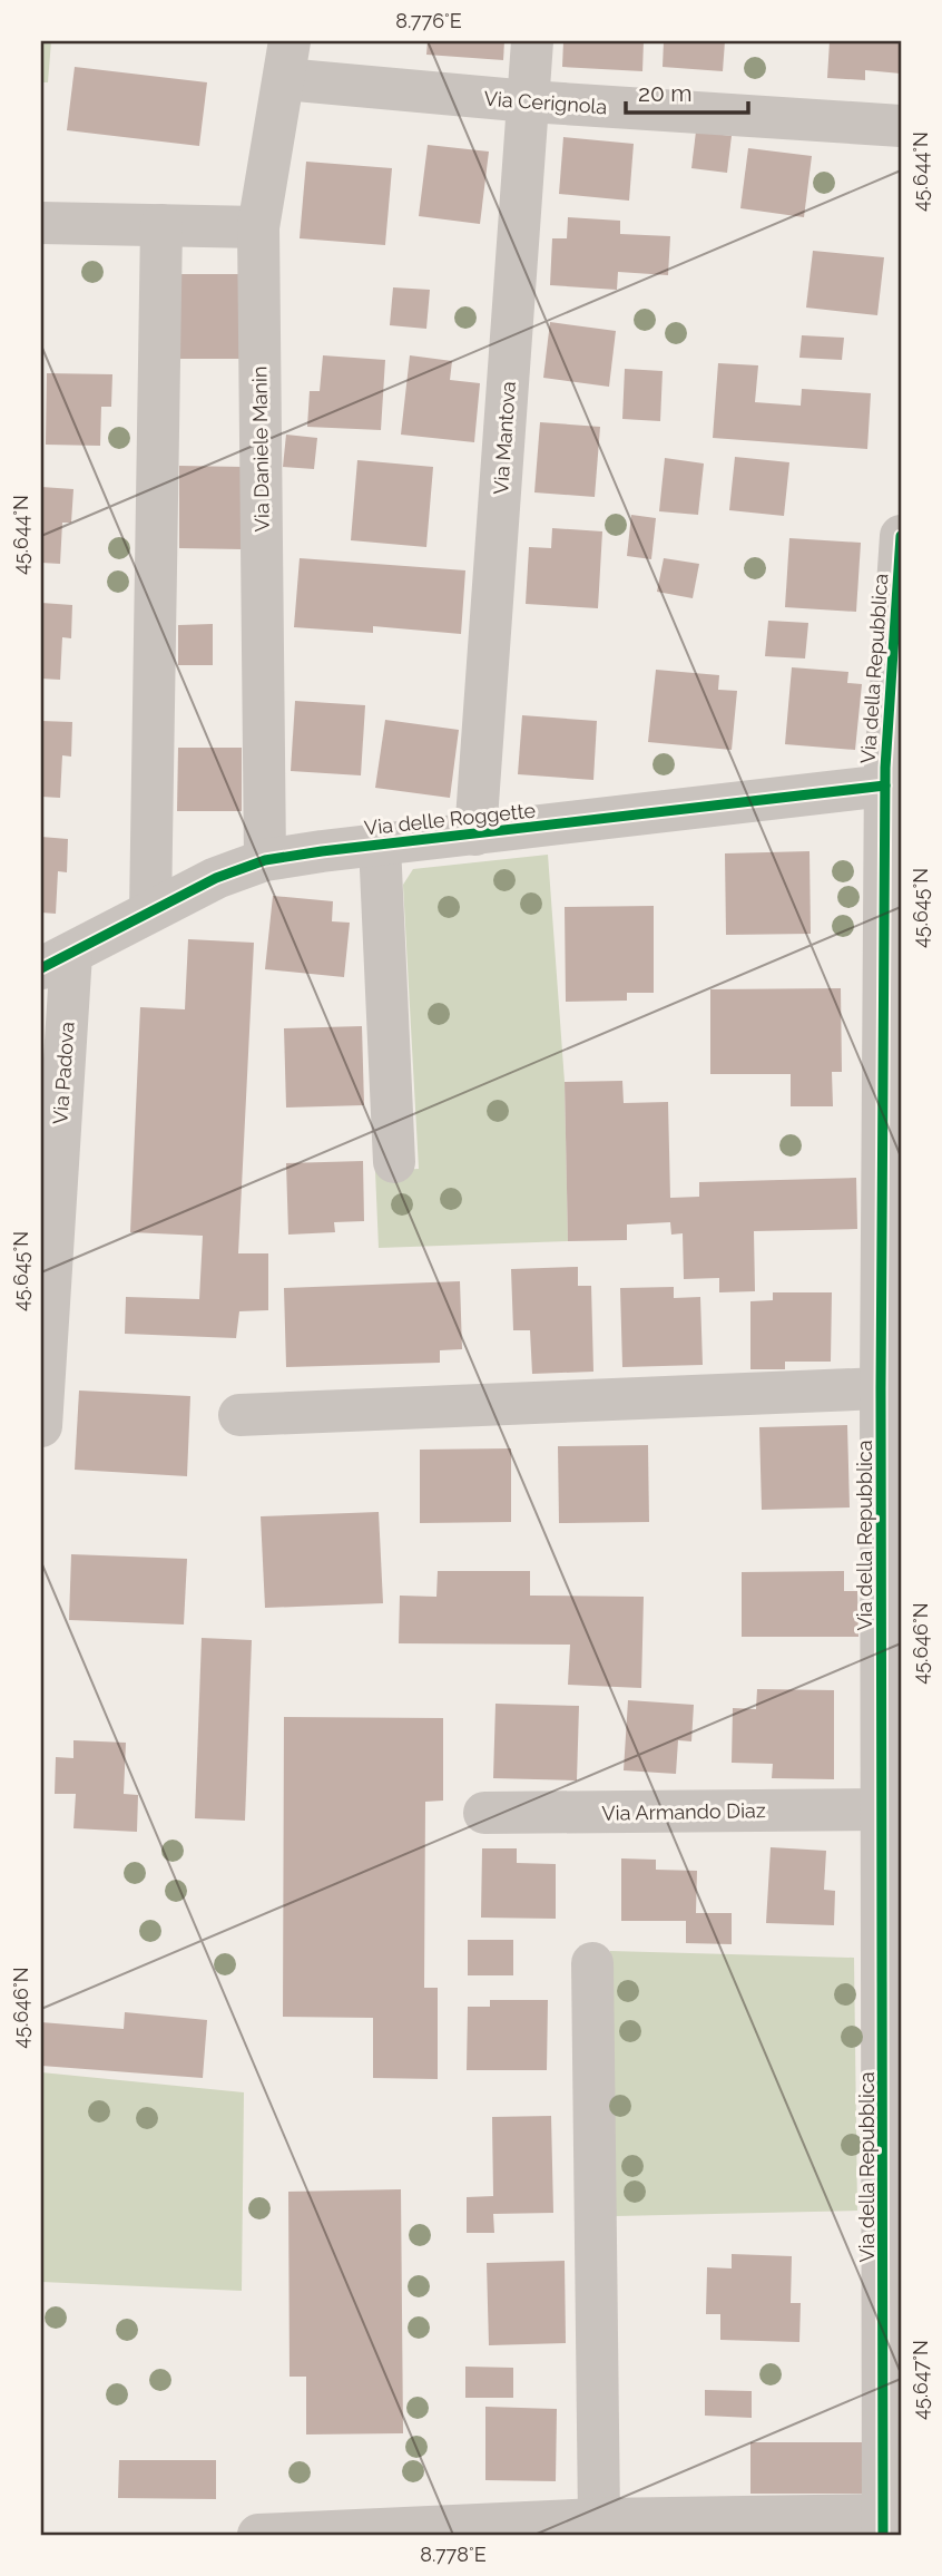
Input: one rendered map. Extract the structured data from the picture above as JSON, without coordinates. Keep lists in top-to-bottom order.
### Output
{
  "streets": {
    "street": [
      "Via Cerignola",
      "Via Mantova",
      "Via Daniele Manin",
      "Via della Repubblica",
      "Via delle Roggette",
      "Via Padova",
      "Via Armando Diaz"
    ]
  },
  "crossings": [
    ["Via Cerignola", "Via Mantova"],
    ["Via Cerignola", "Via Daniele Manin"],
    ["Via Mantova", "Via delle Roggette"],
    ["Via Daniele Manin", "Via delle Roggette"],
    ["Via della Repubblica", "Via delle Roggette"],
    ["Via della Repubblica", "Via Armando Diaz"],
    ["Via delle Roggette", "Via Padova"]
  ],
  "scale_bar": "20 m",
  "coordinates": [
    "8.776°E",
    "45.644°N",
    "45.645°N",
    "45.646°N",
    "45.647°N",
    "8.778°E"
  ]
}
